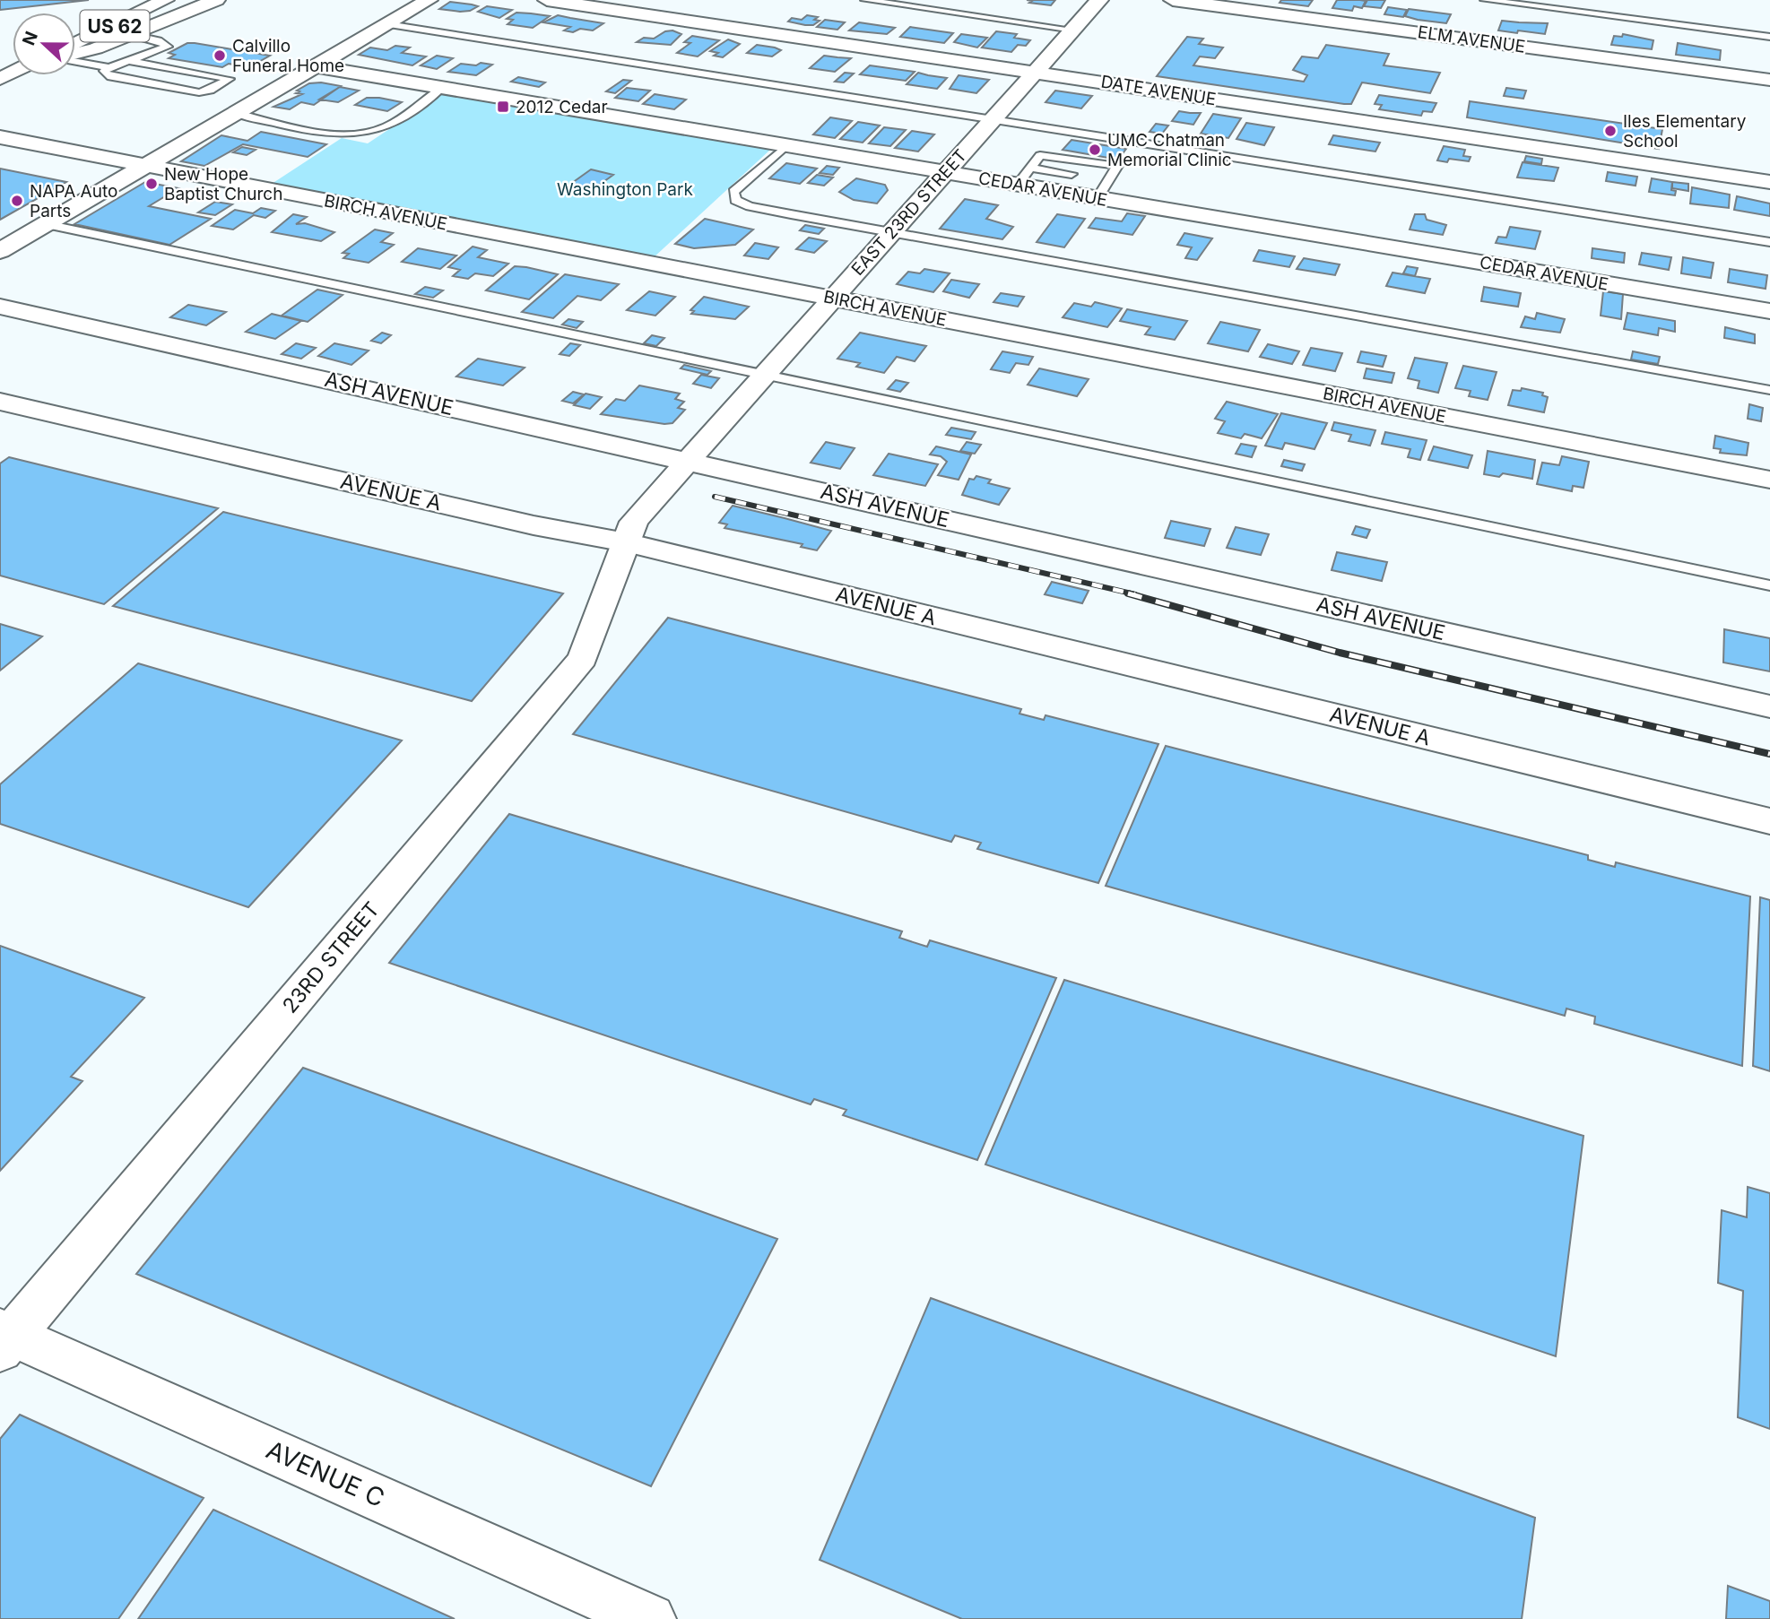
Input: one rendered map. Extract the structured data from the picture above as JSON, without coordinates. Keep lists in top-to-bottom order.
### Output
{
  "streets": {
    "street": [
      "US 62",
      "ELM AVENUE",
      "DATE AVENUE",
      "CEDAR AVENUE",
      "BIRCH AVENUE",
      "EAST 23RD STREET",
      "ASH AVENUE",
      "AVENUE A",
      "23RD STREET",
      "AVENUE C"
    ]
  },
  "crossings": [
    ["DATE AVENUE", "EAST 23RD STREET"],
    ["CEDAR AVENUE", "EAST 23RD STREET"],
    ["BIRCH AVENUE", "EAST 23RD STREET"],
    ["EAST 23RD STREET", "ASH AVENUE"],
    ["EAST 23RD STREET", "AVENUE A"],
    ["EAST 23RD STREET", "23RD STREET"],
    ["AVENUE A", "23RD STREET"],
    ["23RD STREET", "AVENUE C"]
  ],
  "parks": ["Washington Park"],
  "places": {
    "other": [
      "Calvillo Funeral Home",
      "Iles Elementary School",
      "UMC Chatman Memorial Clinic",
      "New Hope Baptist Church",
      "NAPA Auto Parts"
    ],
    "transit": ["2012 Cedar"]
  },
  "north": "left"
}
